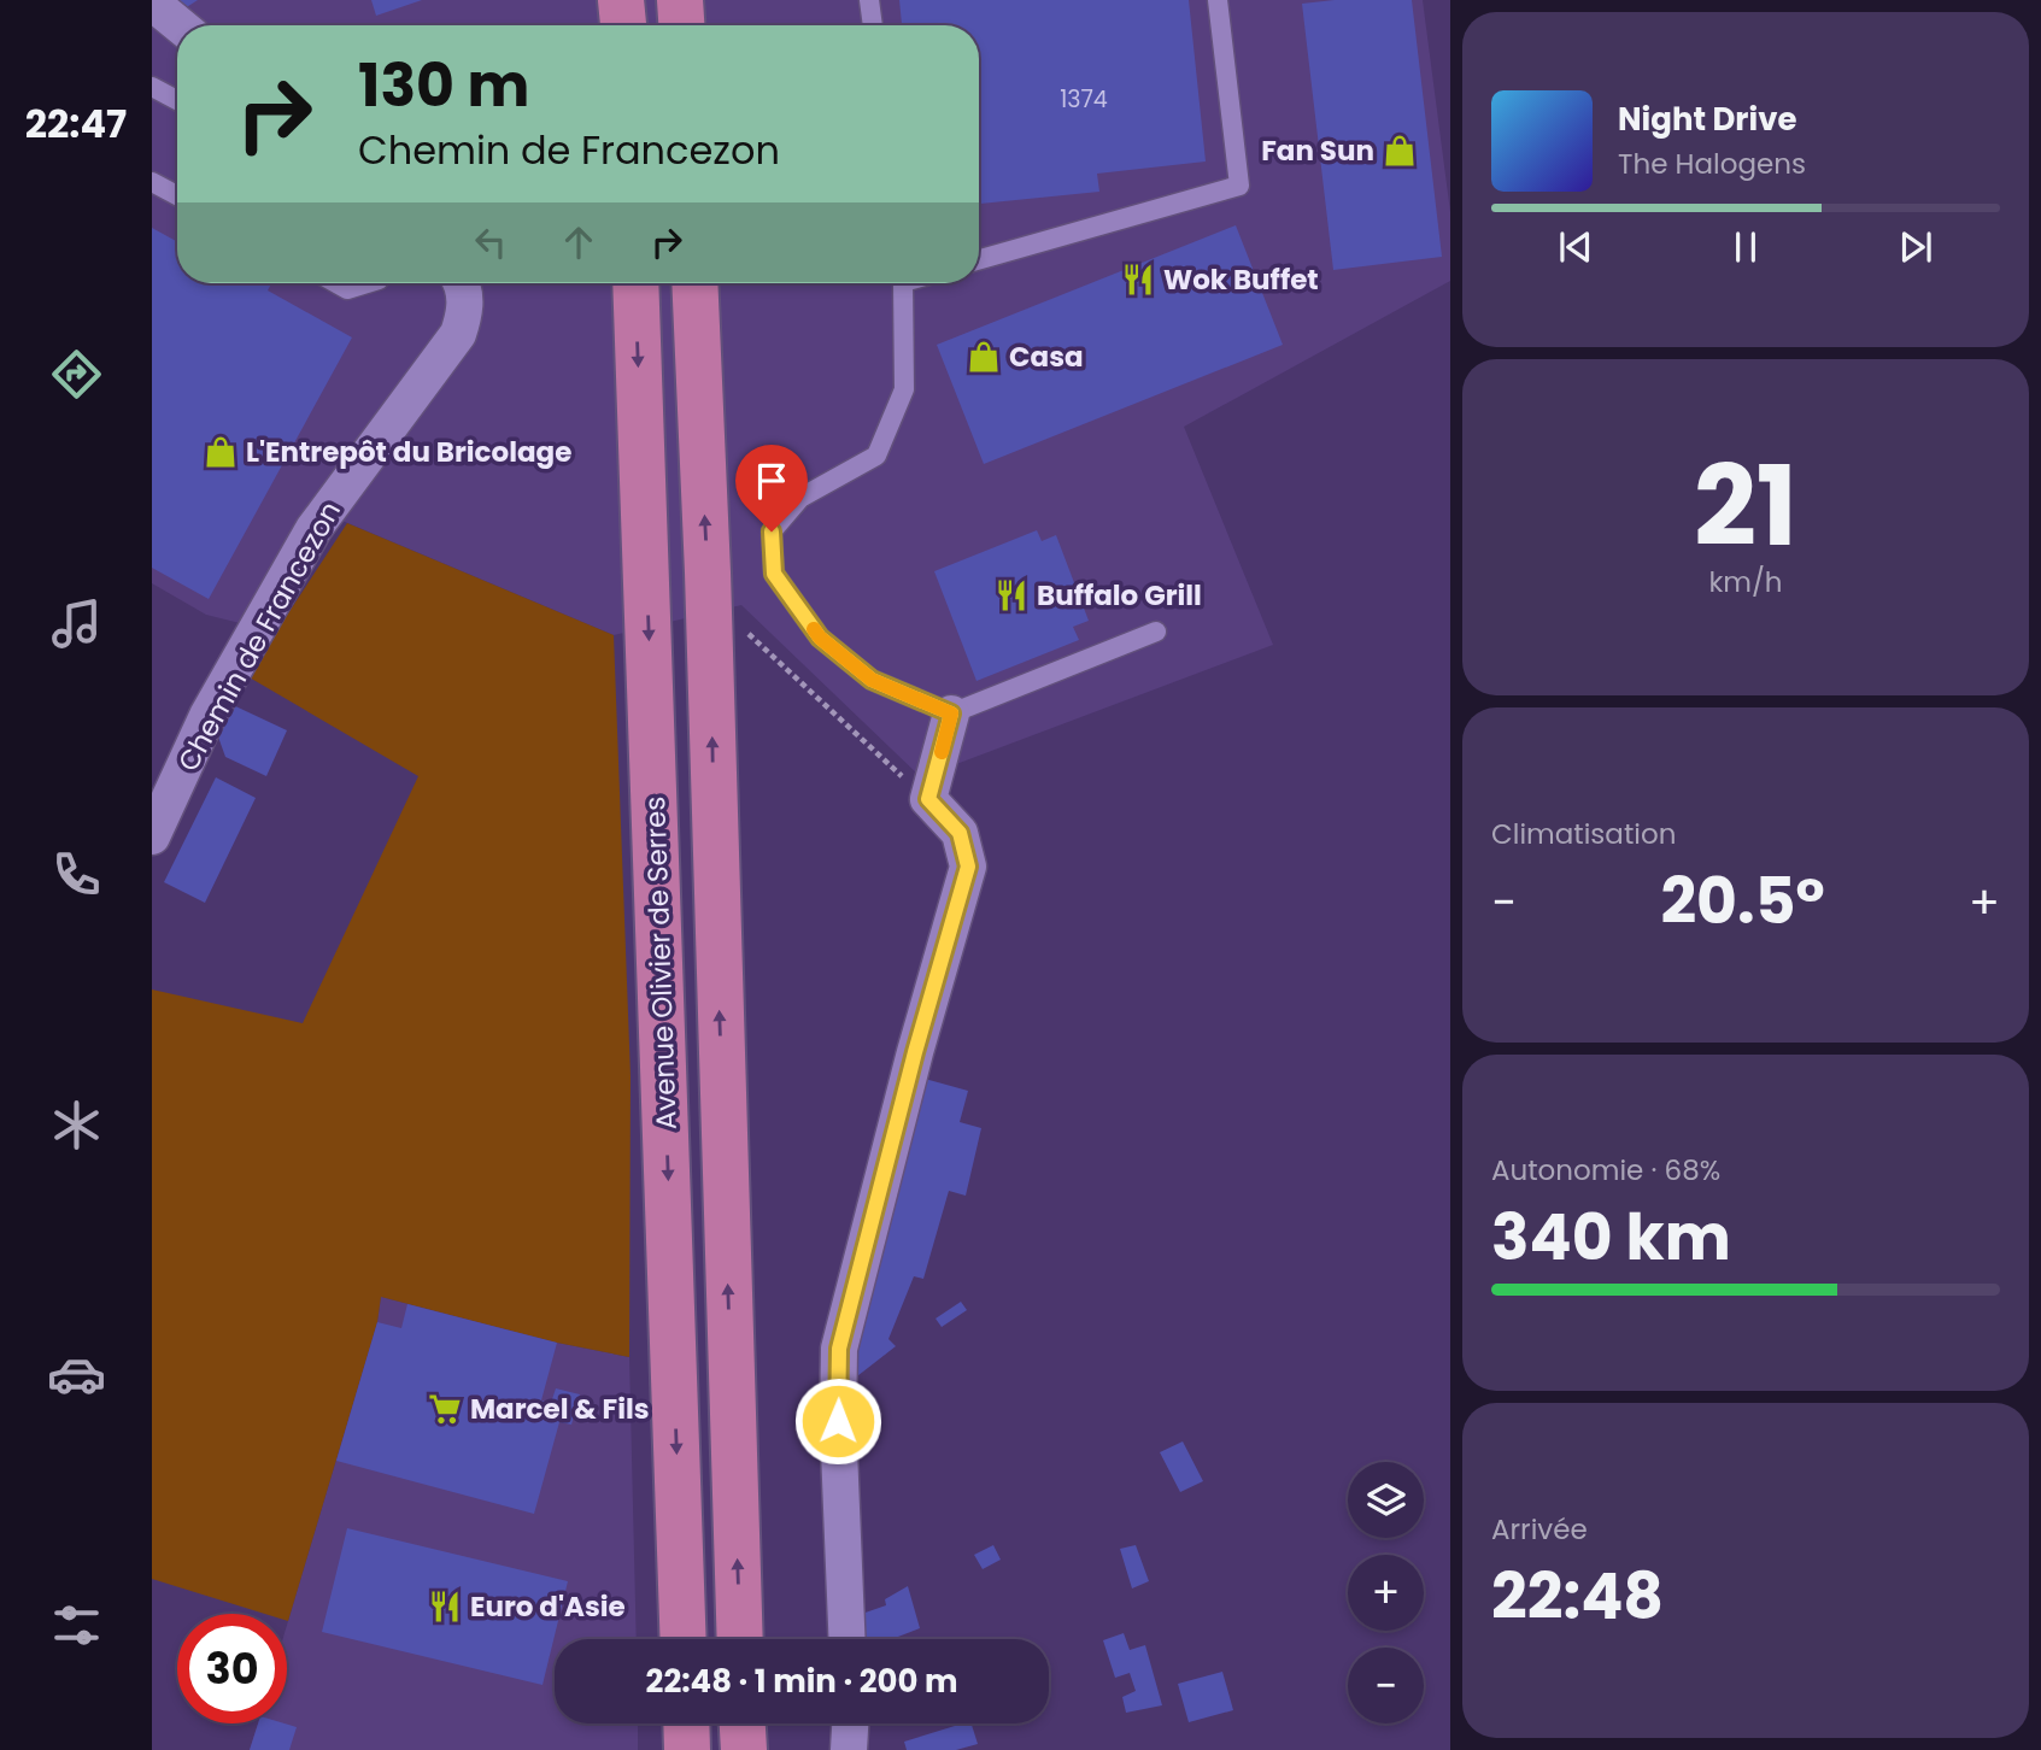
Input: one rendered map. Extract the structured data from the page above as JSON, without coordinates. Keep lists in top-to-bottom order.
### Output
{
  "streets": {
    "main road": ["Avenue Olivier de Serres"],
    "street": ["Chemin de Francezon"]
  },
  "places": {
    "shop": ["Fan Sun", "Casa", "L'Entrepôt du Bricolage"],
    "restaurant": ["Wok Buffet", "Buffalo Grill", "Euro d'Asie"],
    "supermarket": ["Marcel & Fils"]
  },
  "house_numbers": ["1374"],
  "page": {
    "tabs": "22:47",
    "turn": ["130 m", "Chemin de Francezon"],
    "song": ["Night Drive", "The Halogens"],
    "tile": [
      ["21", "km/h"],
      "Climatisation",
      ["Autonomie · 68%", "340 km"],
      ["Arrivée", "22:48"]
    ],
    "heat": ["−", "20.5°", "+"],
    "map_buttons": ["+", "−"],
    "limit": "30",
    "trip": "22:48 · 1 min · 200 m"
  }
}
